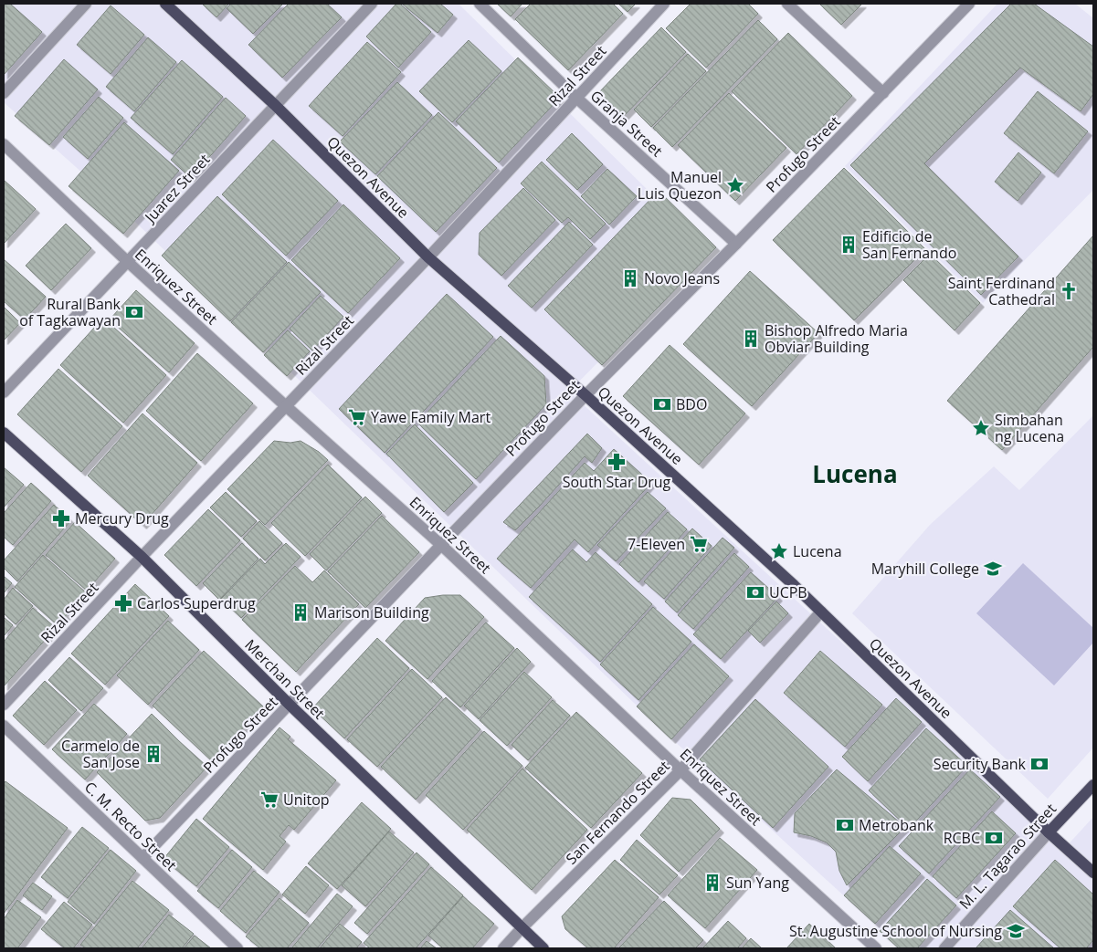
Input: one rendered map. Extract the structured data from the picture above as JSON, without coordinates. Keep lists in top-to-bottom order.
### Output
{
  "streets": {
    "main road": ["Quezon Avenue", "Merchan Street", "M. L. Tagarao Street"],
    "street": [
      "Rizal Street",
      "Granja Street",
      "Profugo Street",
      "Juarez Street",
      "Enriquez Street",
      "San Fernando Street",
      "C. M. Recto Street"
    ]
  },
  "crossings": [
    ["Rizal Street", "Granja Street"],
    ["Rizal Street", "Quezon Avenue"],
    ["Rizal Street", "Enriquez Street"],
    ["Rizal Street", "Merchan Street"],
    ["Granja Street", "Profugo Street"],
    ["Profugo Street", "Quezon Avenue"],
    ["Profugo Street", "Enriquez Street"],
    ["Profugo Street", "Merchan Street"],
    ["Profugo Street", "C. M. Recto Street"],
    ["Quezon Avenue", "Juarez Street"],
    ["Quezon Avenue", "San Fernando Street"],
    ["Quezon Avenue", "M. L. Tagarao Street"],
    ["Juarez Street", "Enriquez Street"],
    ["Enriquez Street", "San Fernando Street"],
    ["Merchan Street", "San Fernando Street"]
  ],
  "districts": ["Lucena"],
  "places": {
    "place": ["Manuel Luis Quezon", "Simbahan ng Lucena", "Lucena"],
    "building": [
      "Edificio de San Fernando",
      "Novo Jeans",
      "Bishop Alfredo Maria Obviar Building",
      "Marison Building",
      "Carmelo de San Jose",
      "Sun Yang"
    ],
    "church": ["Saint Ferdinand Cathedral"],
    "bank": [
      "Rural Bank of Tagkawayan",
      "BDO",
      "UCPB",
      "Security Bank",
      "Metrobank",
      "RCBC"
    ],
    "supermarket": ["Yawe Family Mart", "7-Eleven", "Unitop"],
    "pharmacy": ["South Star Drug", "Mercury Drug", "Carlos Superdrug"],
    "school or university": ["Maryhill College", "St. Augustine School of Nursing"]
  }
}
